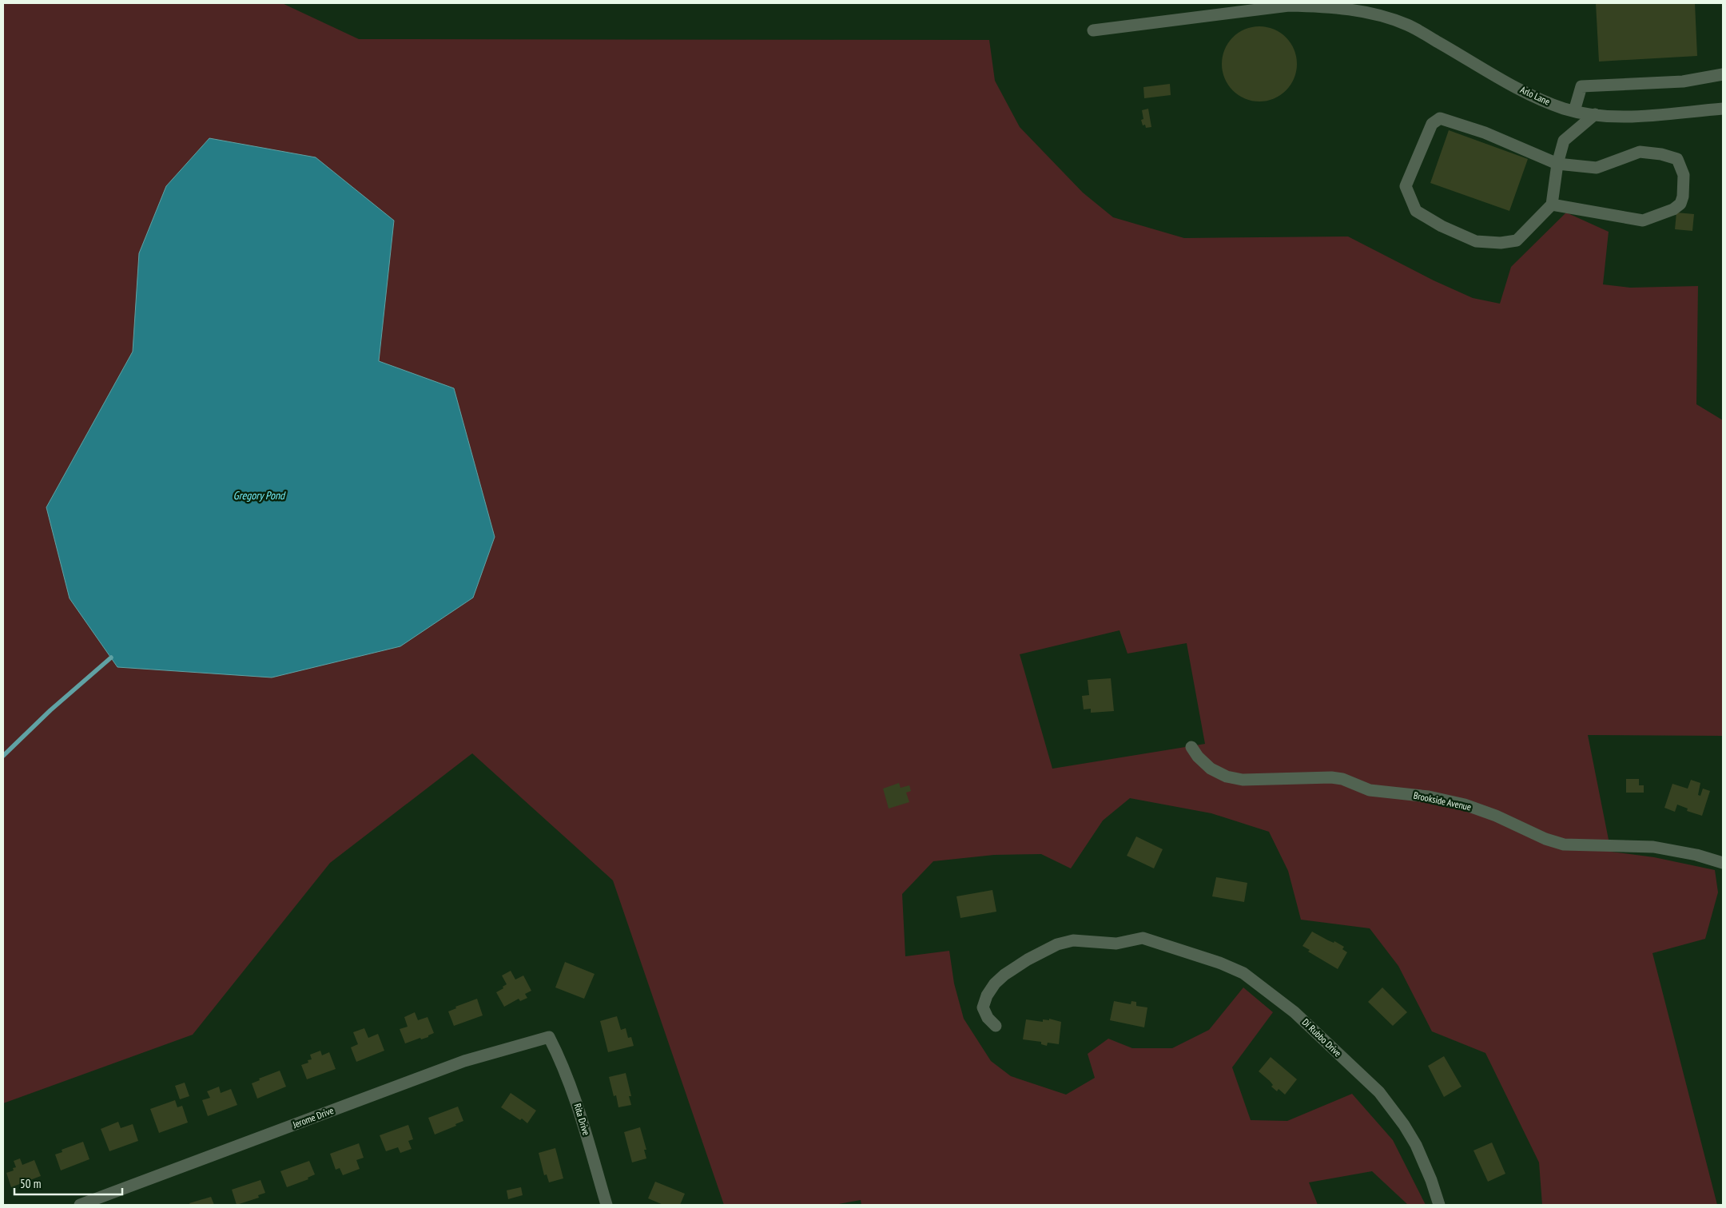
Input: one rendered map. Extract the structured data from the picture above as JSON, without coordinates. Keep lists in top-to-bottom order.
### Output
{
  "streets": {
    "street": [
      "Arlo Lane",
      "Brookside Avenue",
      "Di Rubbo Drive",
      "Jerome Drive",
      "Rita Drive"
    ]
  },
  "crossings": [
    ["Jerome Drive", "Rita Drive"]
  ],
  "water": ["Gregory Pond"],
  "scale_bar": "50 m"
}
